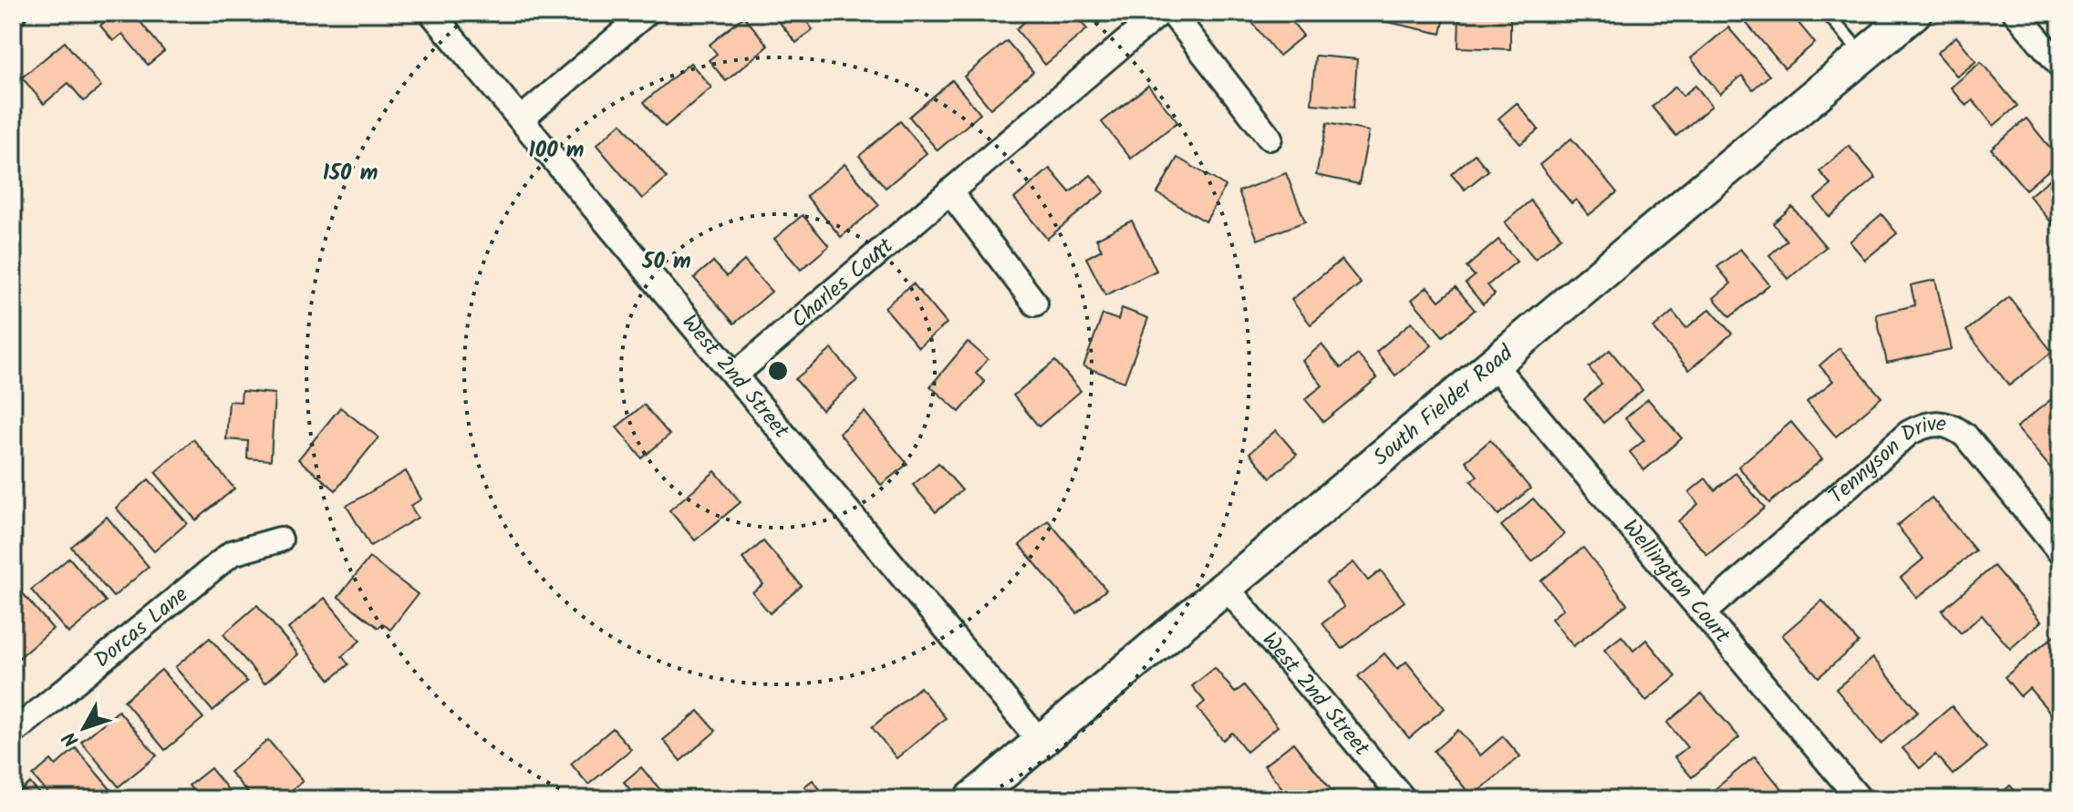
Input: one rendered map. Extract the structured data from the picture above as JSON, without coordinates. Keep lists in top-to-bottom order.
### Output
{
  "streets": {
    "main road": ["South Fielder Road"],
    "street": [
      "Charles Court",
      "West 2nd Street",
      "Tennyson Drive",
      "Wellington Court",
      "Dorcas Lane"
    ]
  },
  "crossings": [
    ["Charles Court", "West 2nd Street"],
    ["West 2nd Street", "South Fielder Road"],
    ["South Fielder Road", "Wellington Court"],
    ["Tennyson Drive", "Wellington Court"]
  ],
  "north": "bottom left",
  "rings": ["100 m", "150 m", "50 m"]
}
